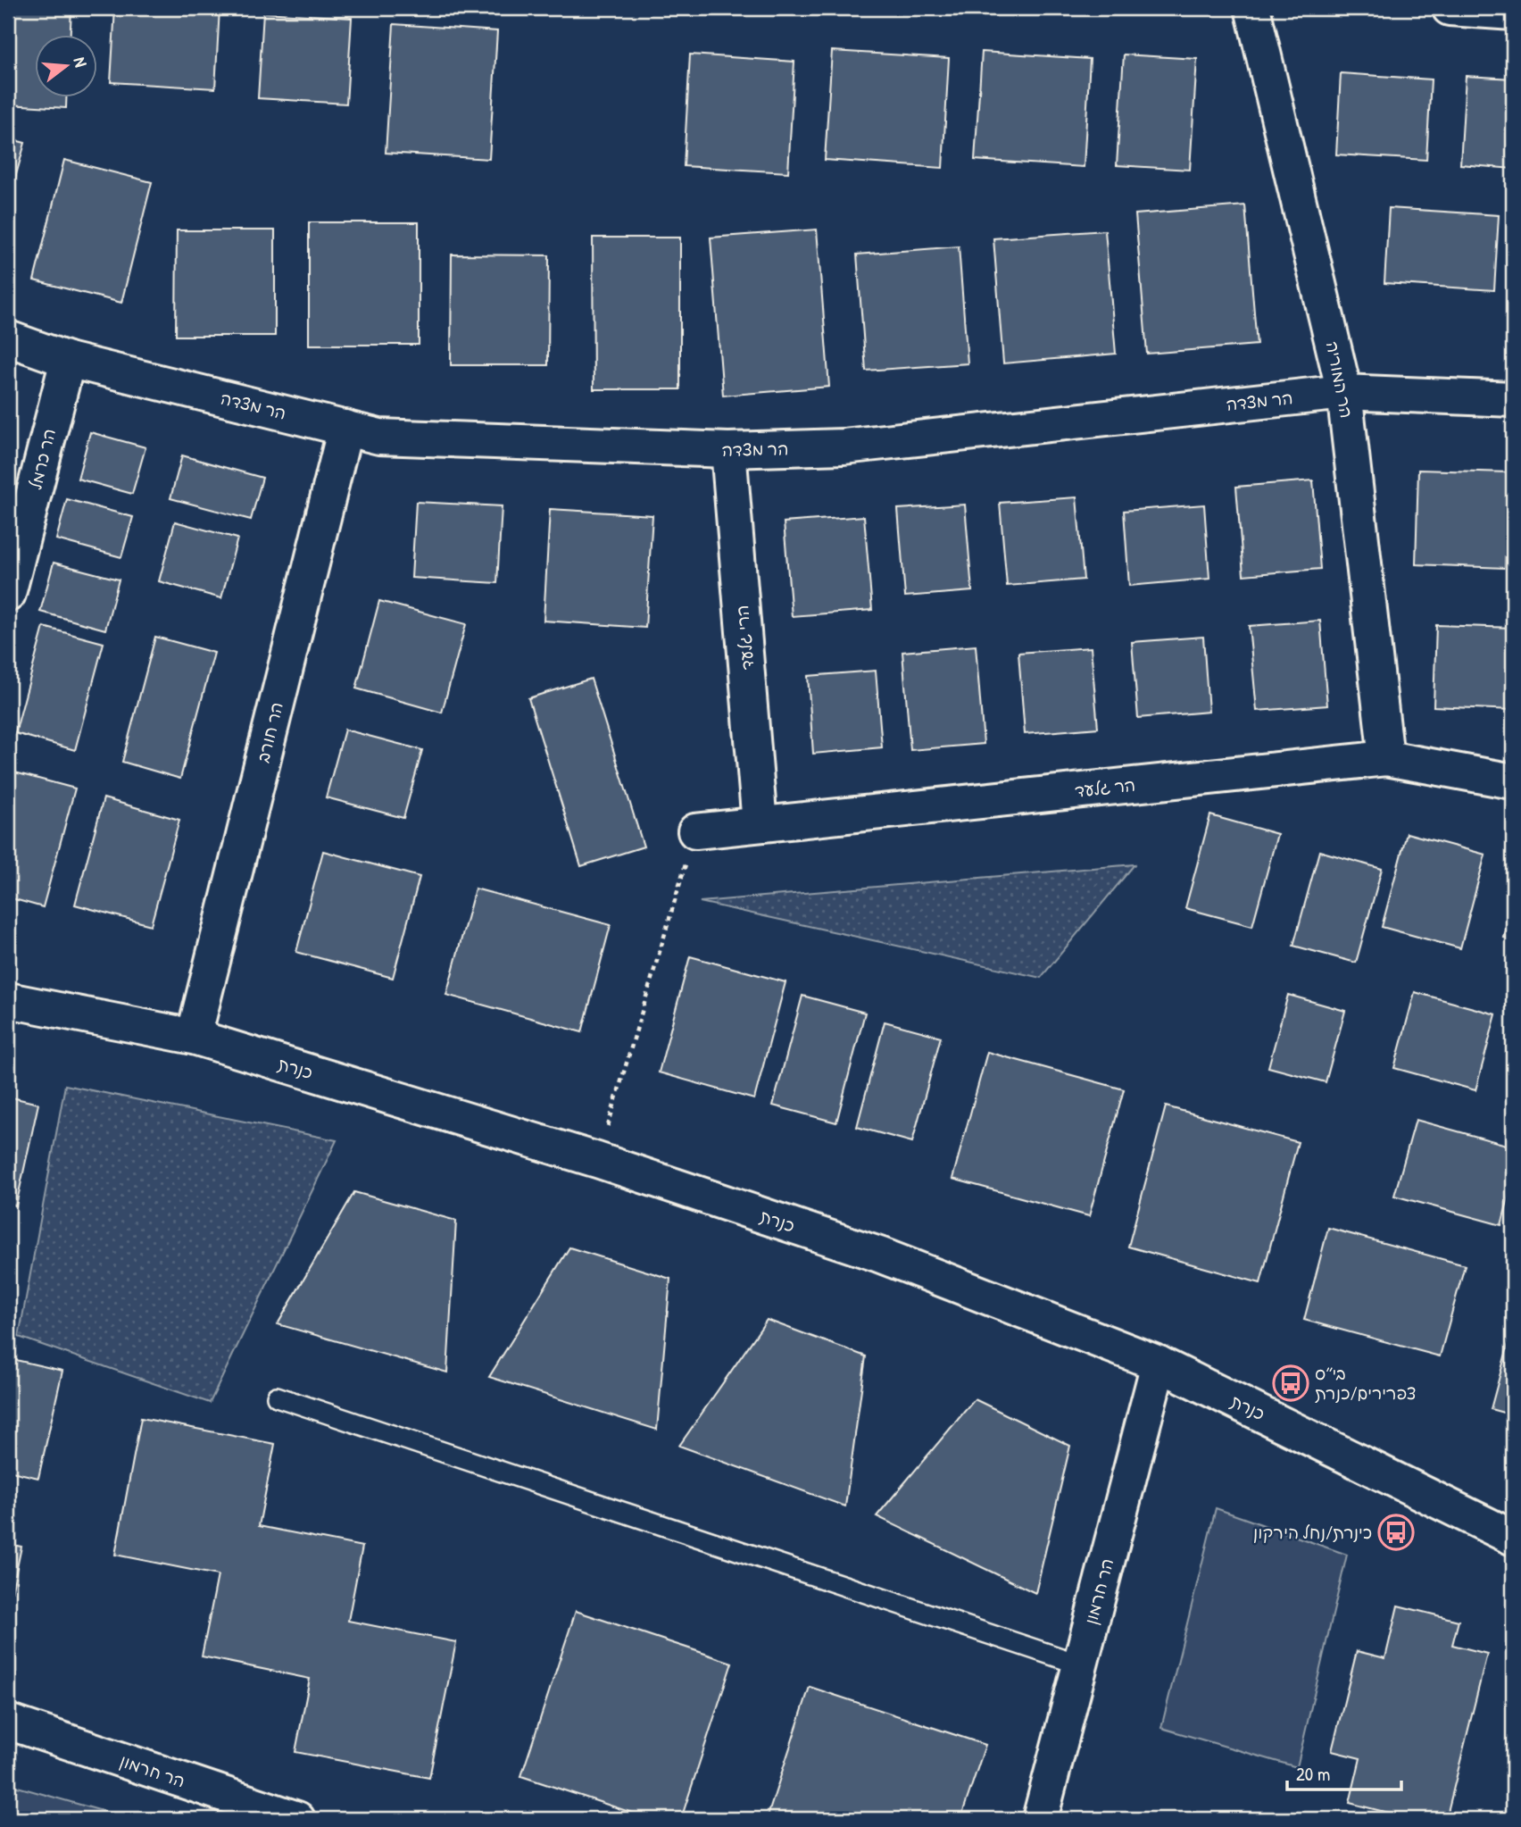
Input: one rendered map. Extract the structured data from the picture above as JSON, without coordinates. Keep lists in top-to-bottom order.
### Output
{
  "streets": {
    "street": [
      "הר המוריה",
      "הר מצדה",
      "הר כרמל",
      "הרי גלעד",
      "הר חורב",
      "הר גלעד",
      "כנרת",
      "הר חרמון"
    ]
  },
  "crossings": [
    ["הר המוריה", "הר מצדה"],
    ["הר המוריה", "הר גלעד"],
    ["הר מצדה", "הר כרמל"],
    ["הר מצדה", "הרי גלעד"],
    ["הר מצדה", "הר חורב"],
    ["הרי גלעד", "הר גלעד"],
    ["הר חורב", "כנרת"],
    ["כנרת", "הר חרמון"]
  ],
  "places": {
    "bus stop": ["בי״ס צפרירים/כנרת", "כינרת/נחל הירקון"]
  },
  "scale_bar": "20 m",
  "north": "right"
}
